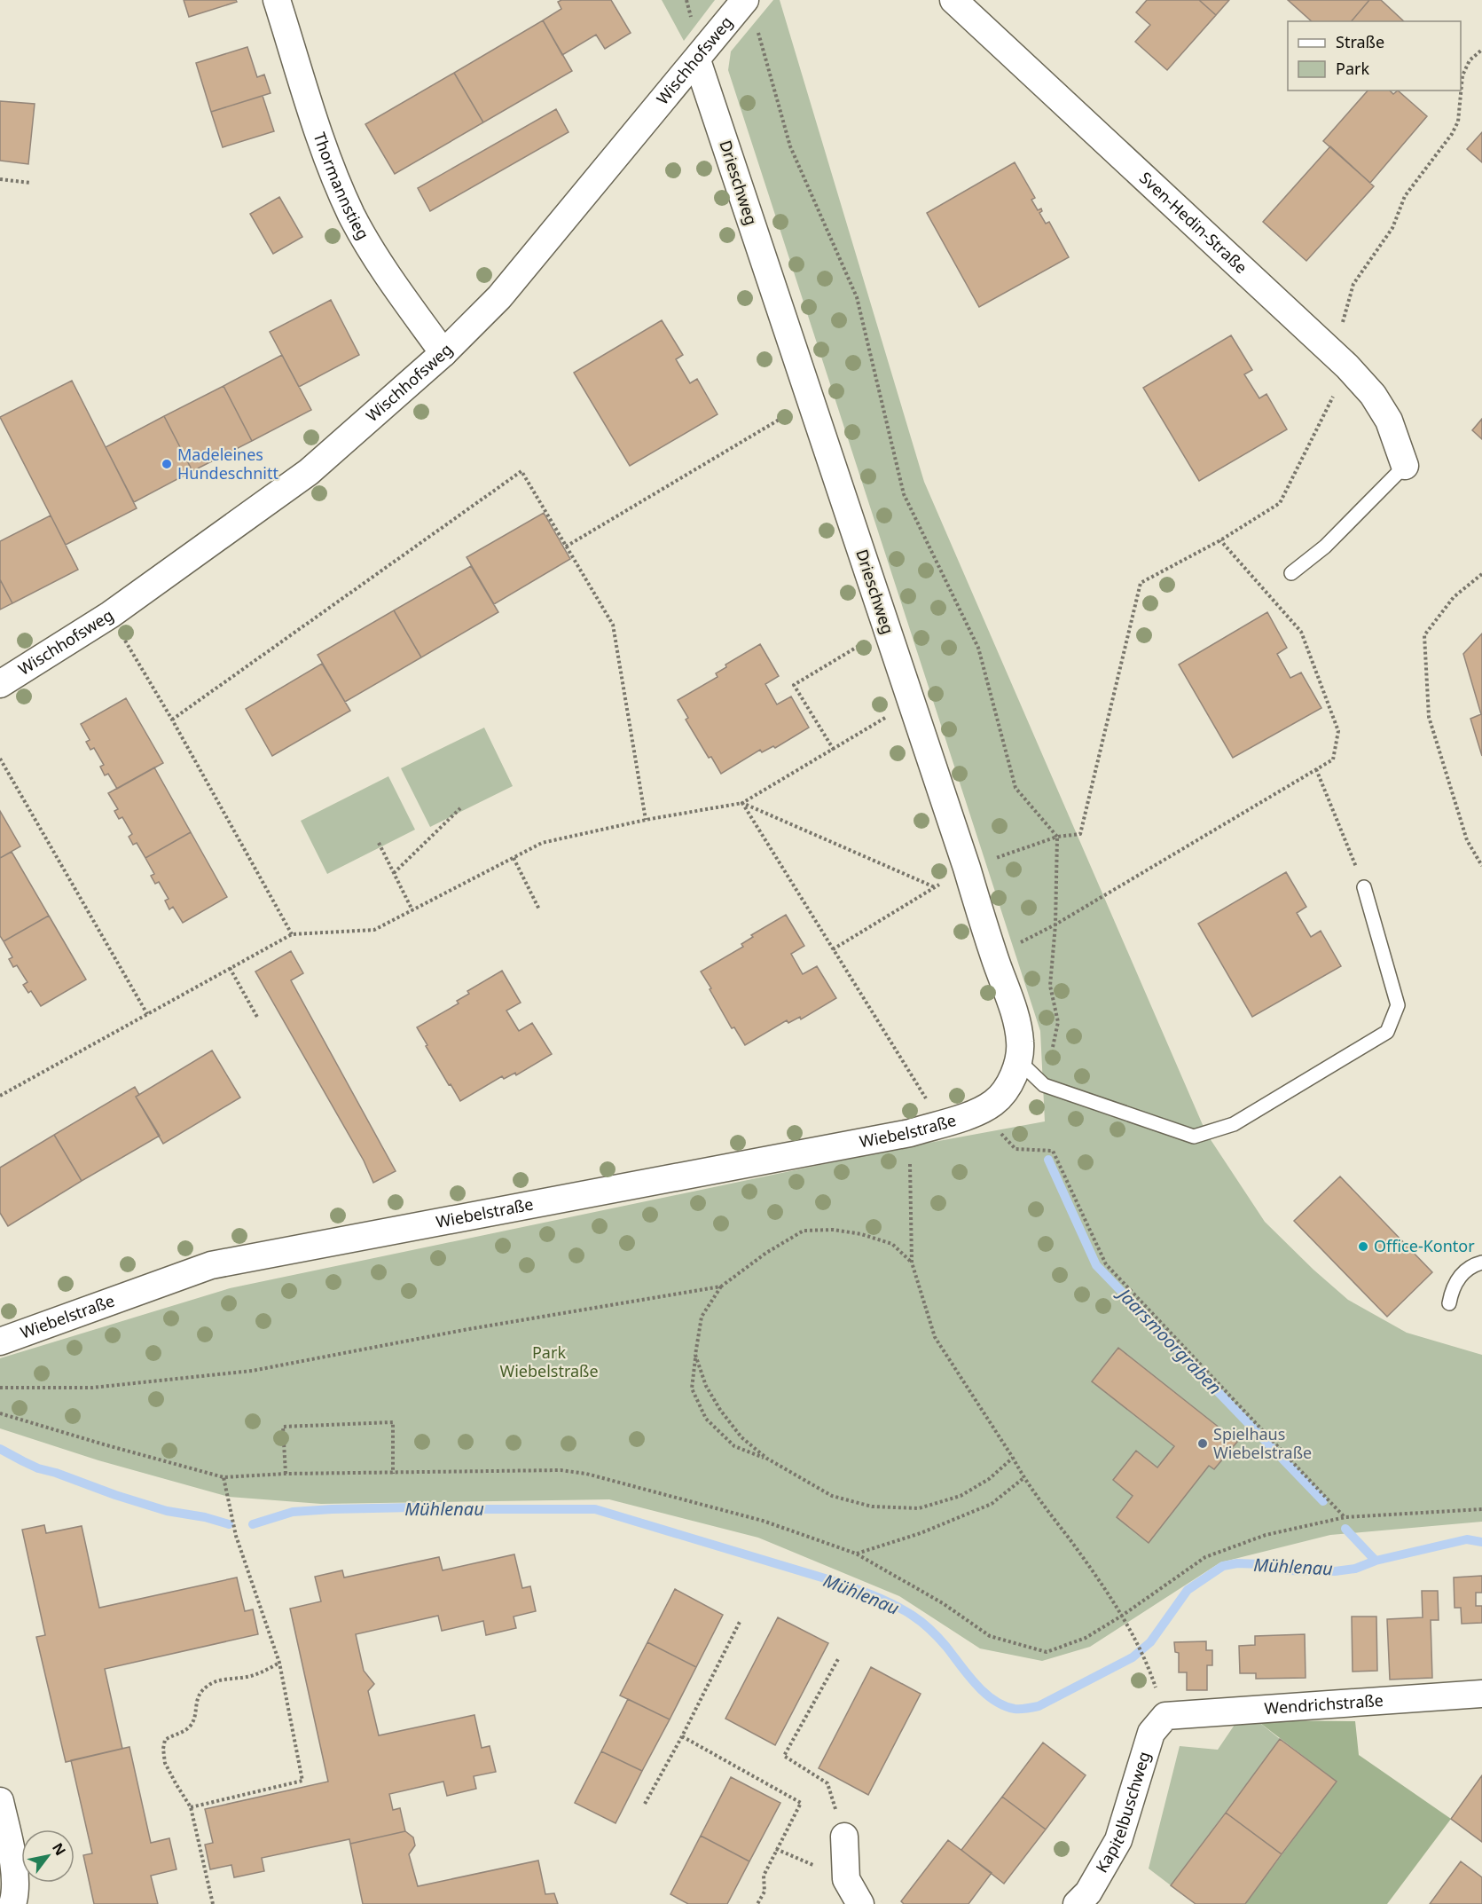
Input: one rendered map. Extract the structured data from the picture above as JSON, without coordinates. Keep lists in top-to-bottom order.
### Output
{
  "streets": {
    "street": [
      "Wischhofsweg",
      "Drieschweg",
      "Thormannstieg",
      "Sven-Hedin-Straße",
      "Wiebelstraße",
      "Wendrichstraße",
      "Kapitelbuschweg"
    ]
  },
  "crossings": [
    ["Wischhofsweg", "Drieschweg"],
    ["Wischhofsweg", "Thormannstieg"],
    ["Drieschweg", "Wiebelstraße"],
    ["Wendrichstraße", "Kapitelbuschweg"]
  ],
  "water": ["Jaarsmoorgraben", "Mühlenau"],
  "parks": ["Park Wiebelstraße"],
  "places": ["Madeleines Hundeschnitt", "Office-Kontor", "Spielhaus Wiebelstraße"],
  "legend": ["Straße", "Park"],
  "north": "top right"
}
